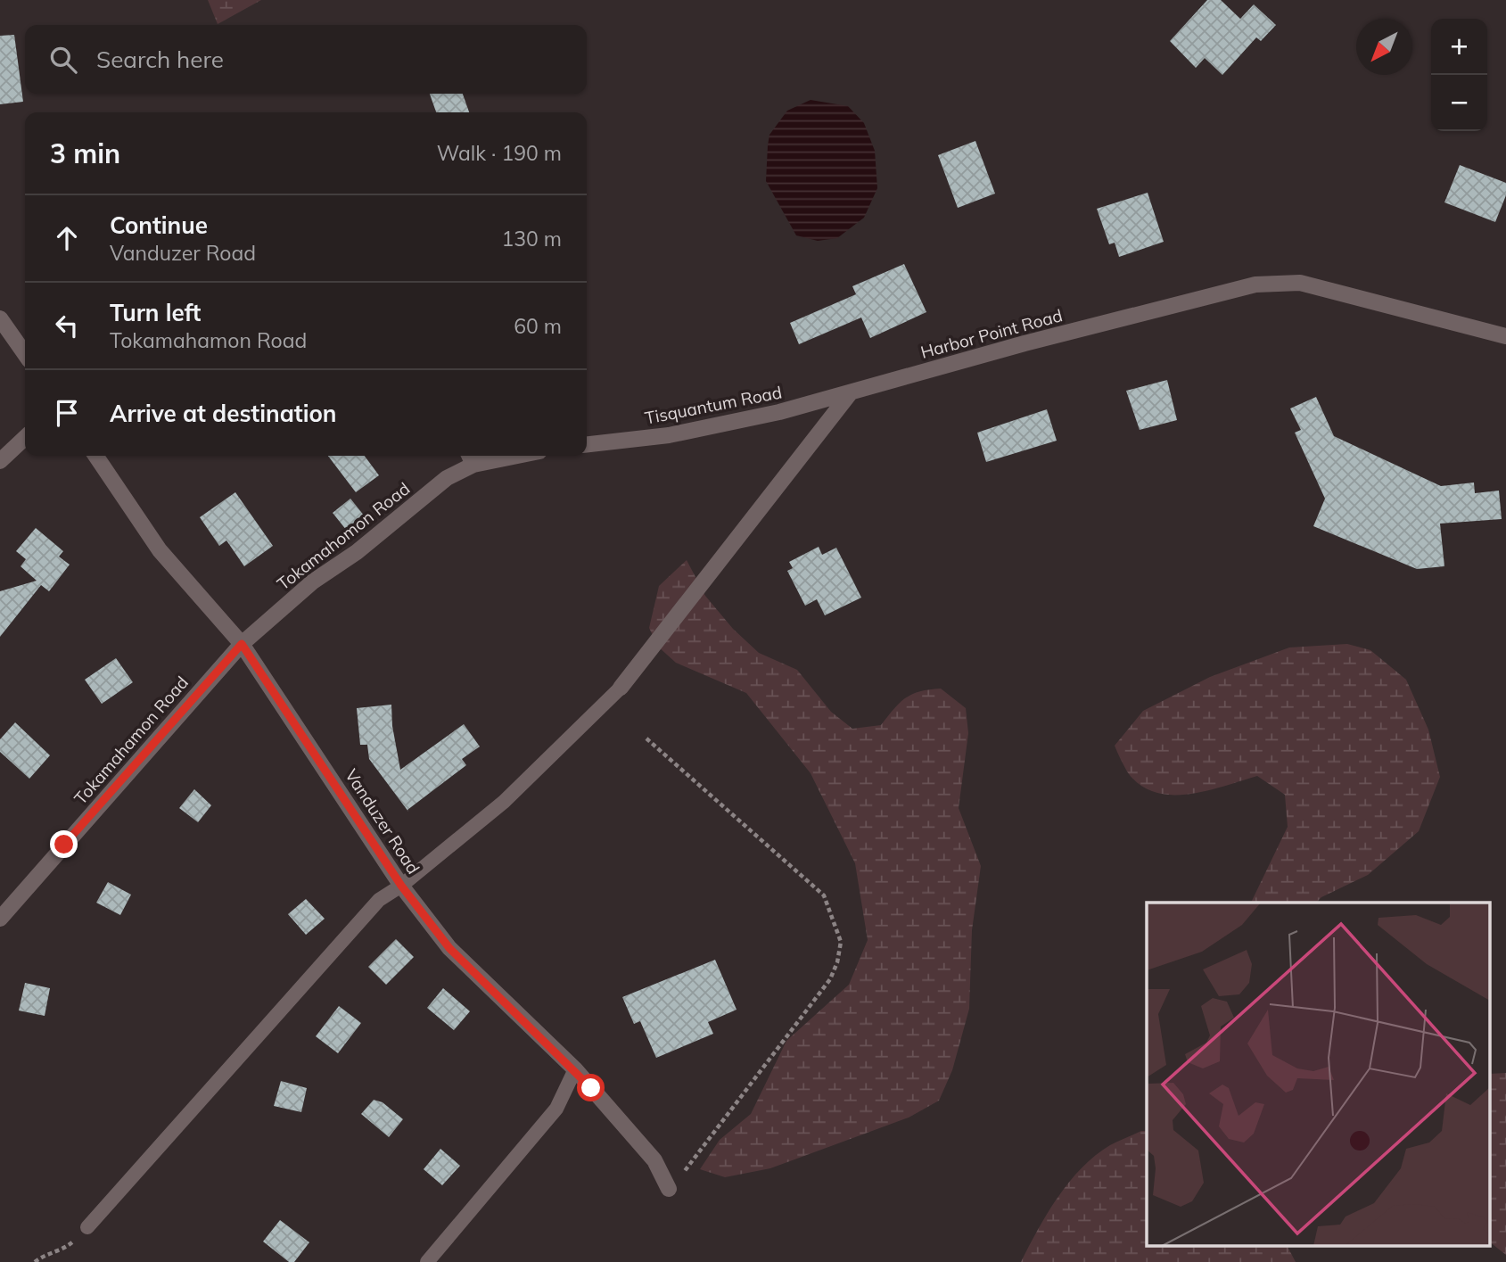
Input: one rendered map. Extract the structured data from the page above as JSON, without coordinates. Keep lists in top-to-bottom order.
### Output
{
  "streets": {
    "street": [
      "Harbor Point Road",
      "Tisquantum Road",
      "Tokamahomon Road",
      "Tokamahamon Road",
      "Vanduzer Road"
    ]
  },
  "crossings": [
    ["Harbor Point Road", "Tisquantum Road"],
    ["Tokamahomon Road", "Tokamahamon Road"],
    ["Tokamahomon Road", "Vanduzer Road"],
    ["Tokamahamon Road", "Vanduzer Road"]
  ],
  "north": "bottom left",
  "page": {
    "map_buttons": ["+", "−"],
    "search": "Search here",
    "heading": ["3 min", "Walk · 190 m"],
    "list": [
      ["Continue", "Vanduzer Road", "130 m"],
      ["Turn left", "Tokamahamon Road", "60 m"],
      "Arrive at destination"
    ]
  }
}
